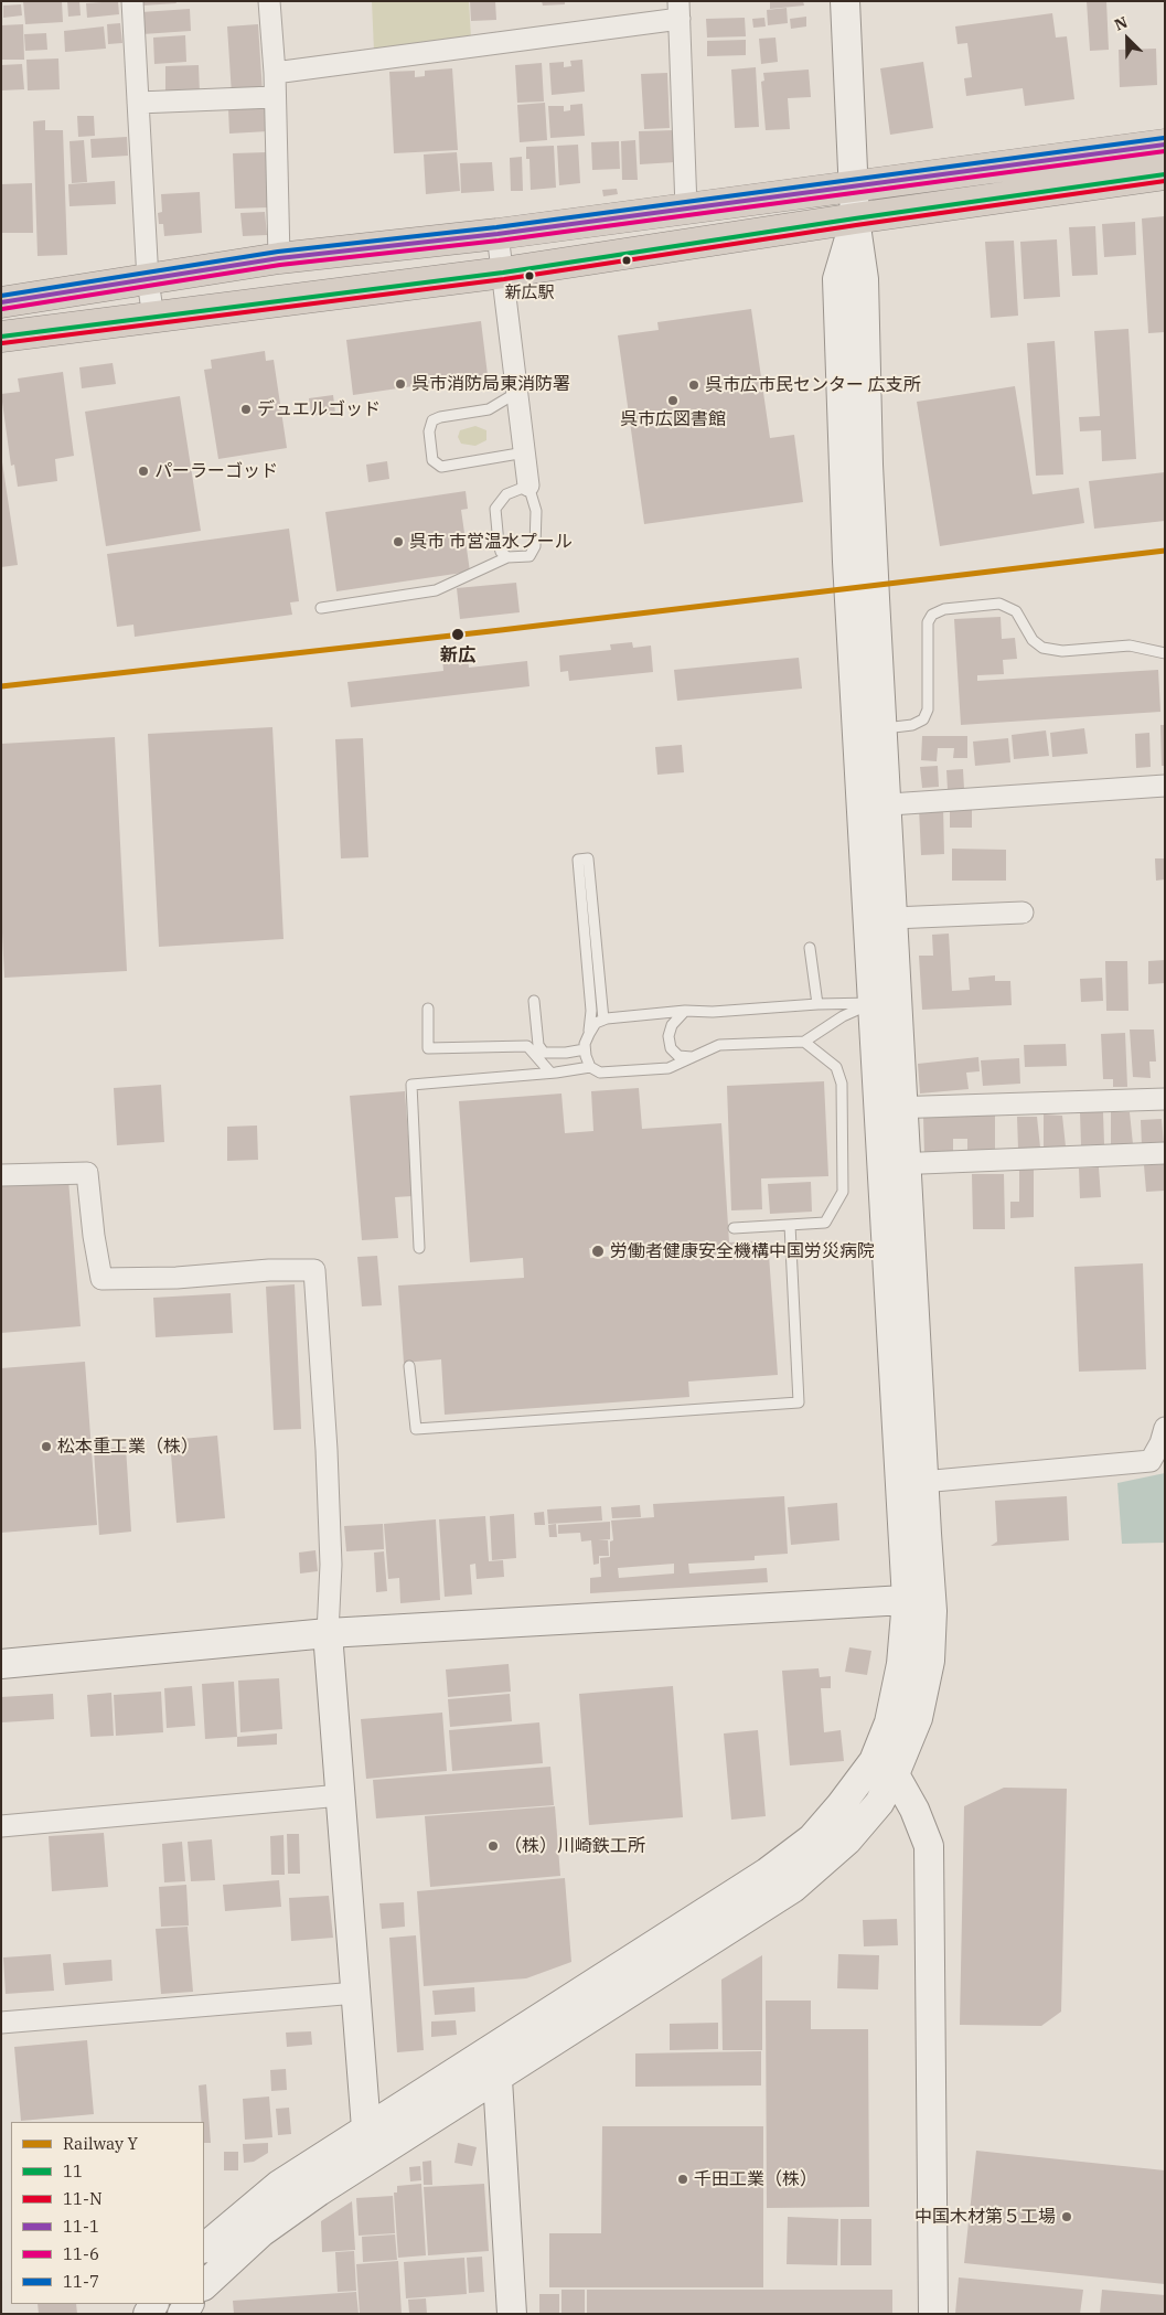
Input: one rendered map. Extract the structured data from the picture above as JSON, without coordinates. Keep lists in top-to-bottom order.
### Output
{
  "places": [
    "新広駅",
    "呉市消防局東消防署",
    "呉市広市民センター 広支所",
    "呉市広図書館",
    "デュエルゴッド",
    "パーラーゴッド",
    "呉市 市営温水プール",
    "新広",
    "労働者健康安全機構中国労災病院",
    "松本重工業（株）",
    "（株）川崎鉄工所",
    "千田工業（株）",
    "中国木材第５工場"
  ],
  "lines": [
    "transit line 11-7",
    "transit line 11-1",
    "transit line 11-6",
    "transit line 11",
    "transit line 11-N",
    "rail line Y"
  ],
  "legend": [
    "Railway Y",
    "11",
    "11-N",
    "11-1",
    "11-6",
    "11-7"
  ],
  "north": "top left"
}
